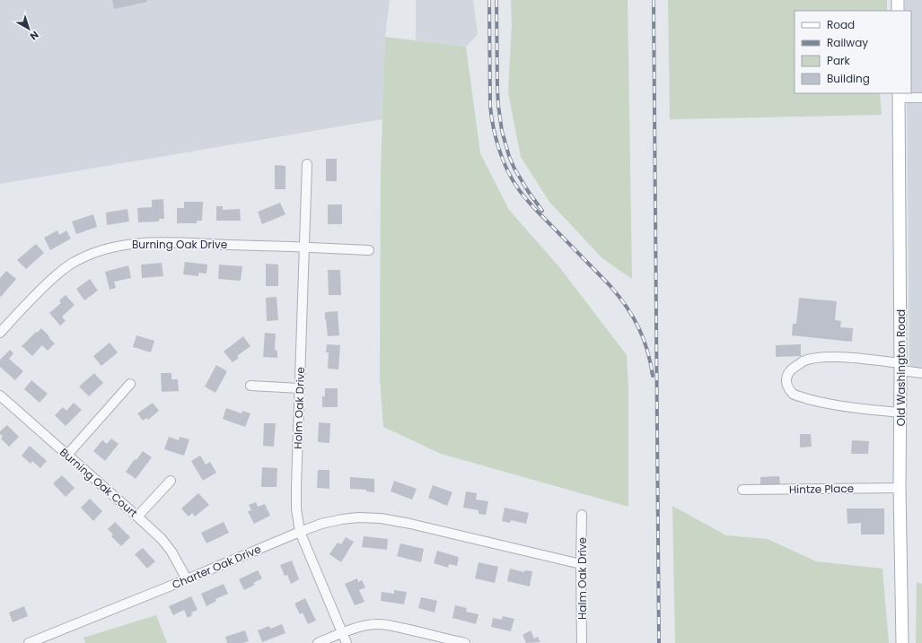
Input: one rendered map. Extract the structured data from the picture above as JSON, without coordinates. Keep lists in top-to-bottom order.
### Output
{
  "streets": {
    "main road": ["Old Washington Road"],
    "street": [
      "Burning Oak Drive",
      "Holm Oak Drive",
      "Burning Oak Court",
      "Hintze Place",
      "Charter Oak Drive",
      "Halm Oak Drive"
    ]
  },
  "crossings": [
    ["Burning Oak Drive", "Holm Oak Drive"],
    ["Old Washington Road", "Hintze Place"],
    ["Holm Oak Drive", "Charter Oak Drive"],
    ["Burning Oak Court", "Charter Oak Drive"],
    ["Charter Oak Drive", "Halm Oak Drive"]
  ],
  "legend": [
    "Road",
    "Railway",
    "Park",
    "Building"
  ],
  "north": "bottom right"
}
